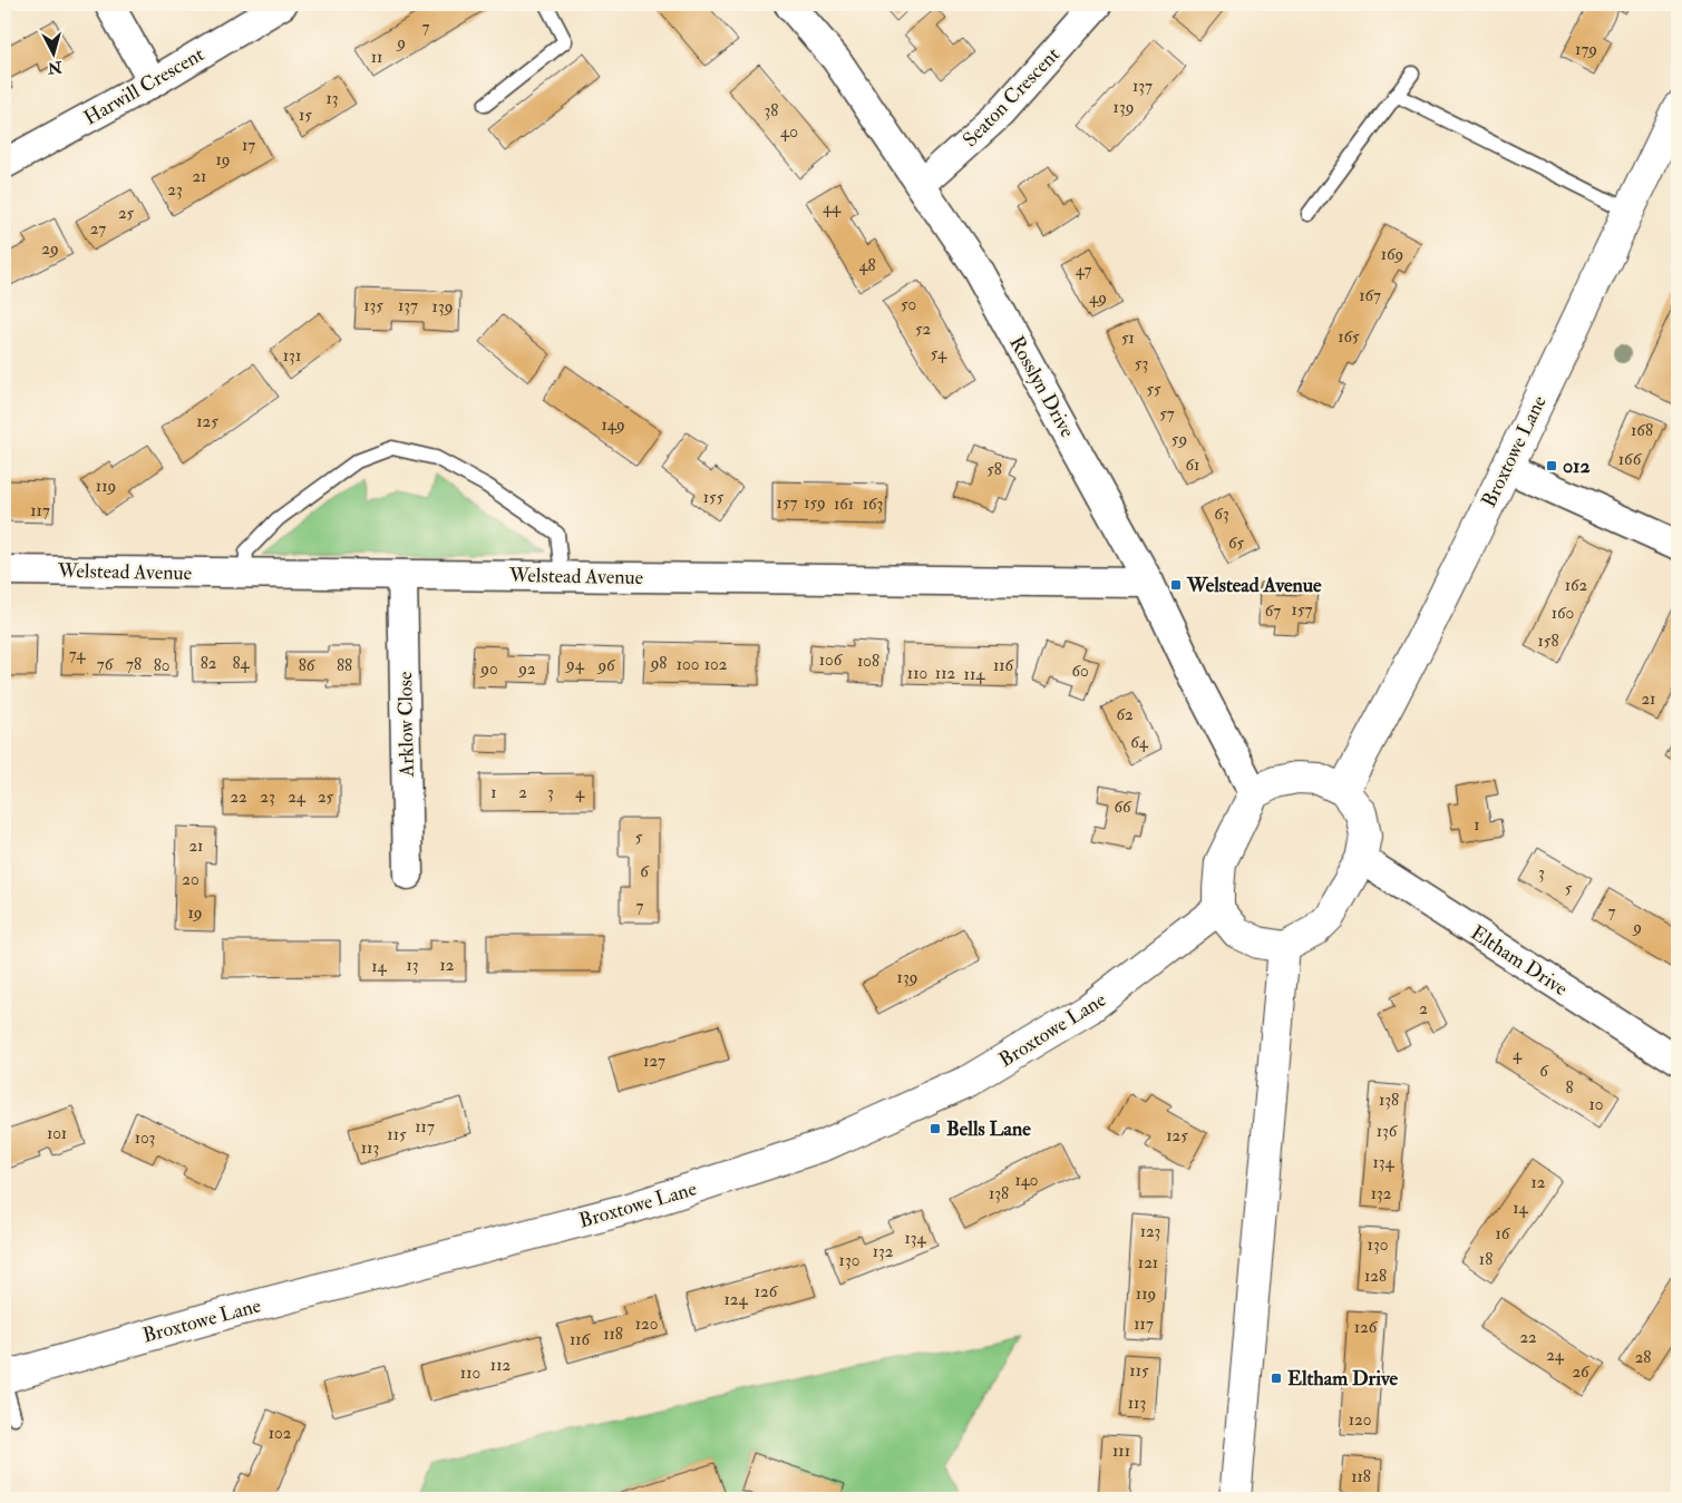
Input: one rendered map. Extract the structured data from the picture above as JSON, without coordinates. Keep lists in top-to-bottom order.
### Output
{
  "streets": {
    "main road": ["Broxtowe Lane"],
    "street": [
      "Harwill Crescent",
      "Seaton Crescent",
      "Rosslyn Drive",
      "Welstead Avenue",
      "Arklow Close",
      "Eltham Drive"
    ]
  },
  "crossings": [
    ["Seaton Crescent", "Rosslyn Drive"],
    ["Rosslyn Drive", "Broxtowe Lane"],
    ["Rosslyn Drive", "Welstead Avenue"],
    ["Rosslyn Drive", "Eltham Drive"],
    ["Broxtowe Lane", "Eltham Drive"],
    ["Welstead Avenue", "Arklow Close"]
  ],
  "places": {
    "transit": [
      "012",
      "Welstead Avenue",
      "Bells Lane",
      "Eltham Drive"
    ]
  },
  "house_numbers": [
    "7",
    "9",
    "179",
    "11",
    "137",
    "13",
    "139",
    "38",
    "15",
    "40",
    "17",
    "19",
    "21",
    "23",
    "44",
    "25",
    "27",
    "29",
    "169",
    "48",
    "47",
    "167",
    "49",
    "50",
    "135",
    "137",
    "139",
    "52",
    "165",
    "51",
    "54",
    "131",
    "53",
    "55",
    "57",
    "125",
    "149",
    "168",
    "59",
    "166",
    "61",
    "58",
    "119",
    "155",
    "157",
    "159",
    "161",
    "163",
    "117",
    "63",
    "65",
    "162",
    "157",
    "67",
    "160",
    "158",
    "74",
    "106",
    "108",
    "82",
    "84",
    "98",
    "76",
    "78",
    "94",
    "100",
    "102",
    "80",
    "86",
    "88",
    "96",
    "116",
    "90",
    "92",
    "60",
    "110",
    "112",
    "114",
    "21",
    "62",
    "64",
    "1",
    "2",
    "3",
    "4",
    "22",
    "23",
    "24",
    "25",
    "66",
    "1",
    "5",
    "21",
    "6",
    "3",
    "20",
    "5",
    "7",
    "7",
    "19",
    "9",
    "13",
    "12",
    "14",
    "139",
    "2",
    "4",
    "127",
    "6",
    "8",
    "138",
    "10",
    "117",
    "136",
    "101",
    "115",
    "125",
    "103",
    "113",
    "134",
    "140",
    "12",
    "138",
    "132",
    "14",
    "123",
    "16",
    "134",
    "130",
    "132",
    "18",
    "130",
    "121",
    "128",
    "126",
    "119",
    "124",
    "120",
    "117",
    "126",
    "118",
    "22",
    "116",
    "24",
    "28",
    "112",
    "115",
    "26",
    "110",
    "113",
    "120",
    "102",
    "111",
    "118"
  ],
  "north": "bottom"
}
